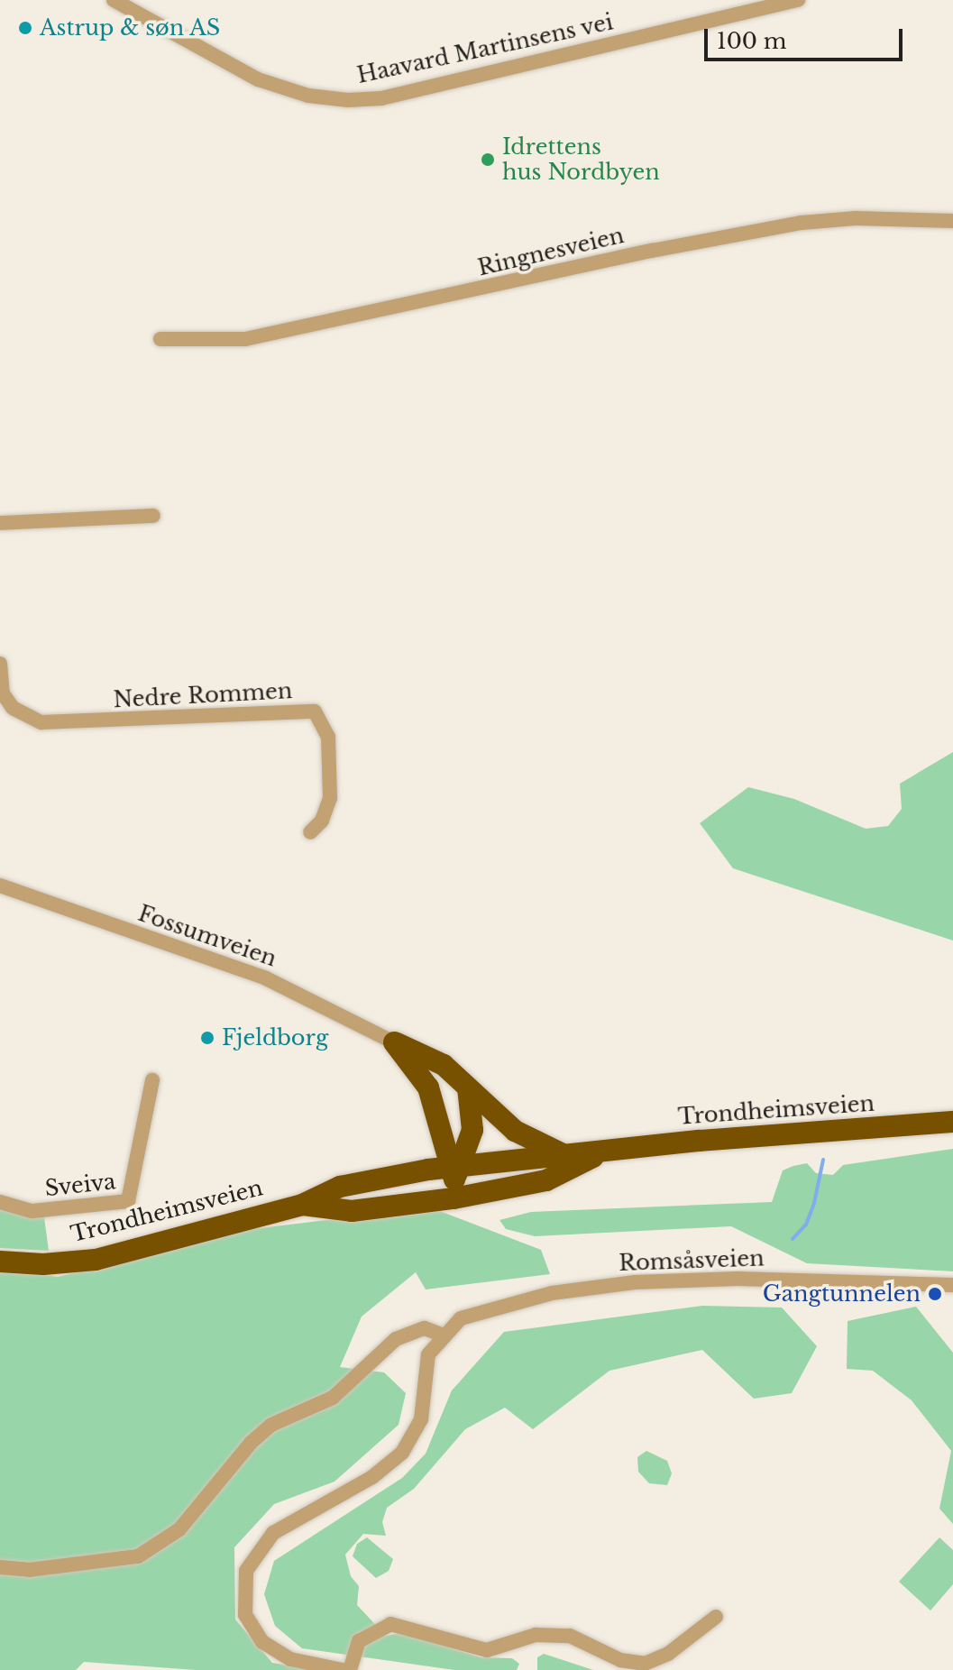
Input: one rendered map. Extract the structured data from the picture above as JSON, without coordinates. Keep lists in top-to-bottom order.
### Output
{
  "streets": {
    "highway": ["Trondheimsveien"],
    "street": [
      "Haavard Martinsens vei",
      "Ringnesveien",
      "Nedre Rommen",
      "Fossumveien",
      "Sveiva",
      "Romsåsveien"
    ]
  },
  "places": [
    "Astrup & søn AS",
    "Idrettens hus Nordbyen",
    "Fjeldborg",
    "Gangtunnelen"
  ],
  "scale_bar": "100 m"
}
